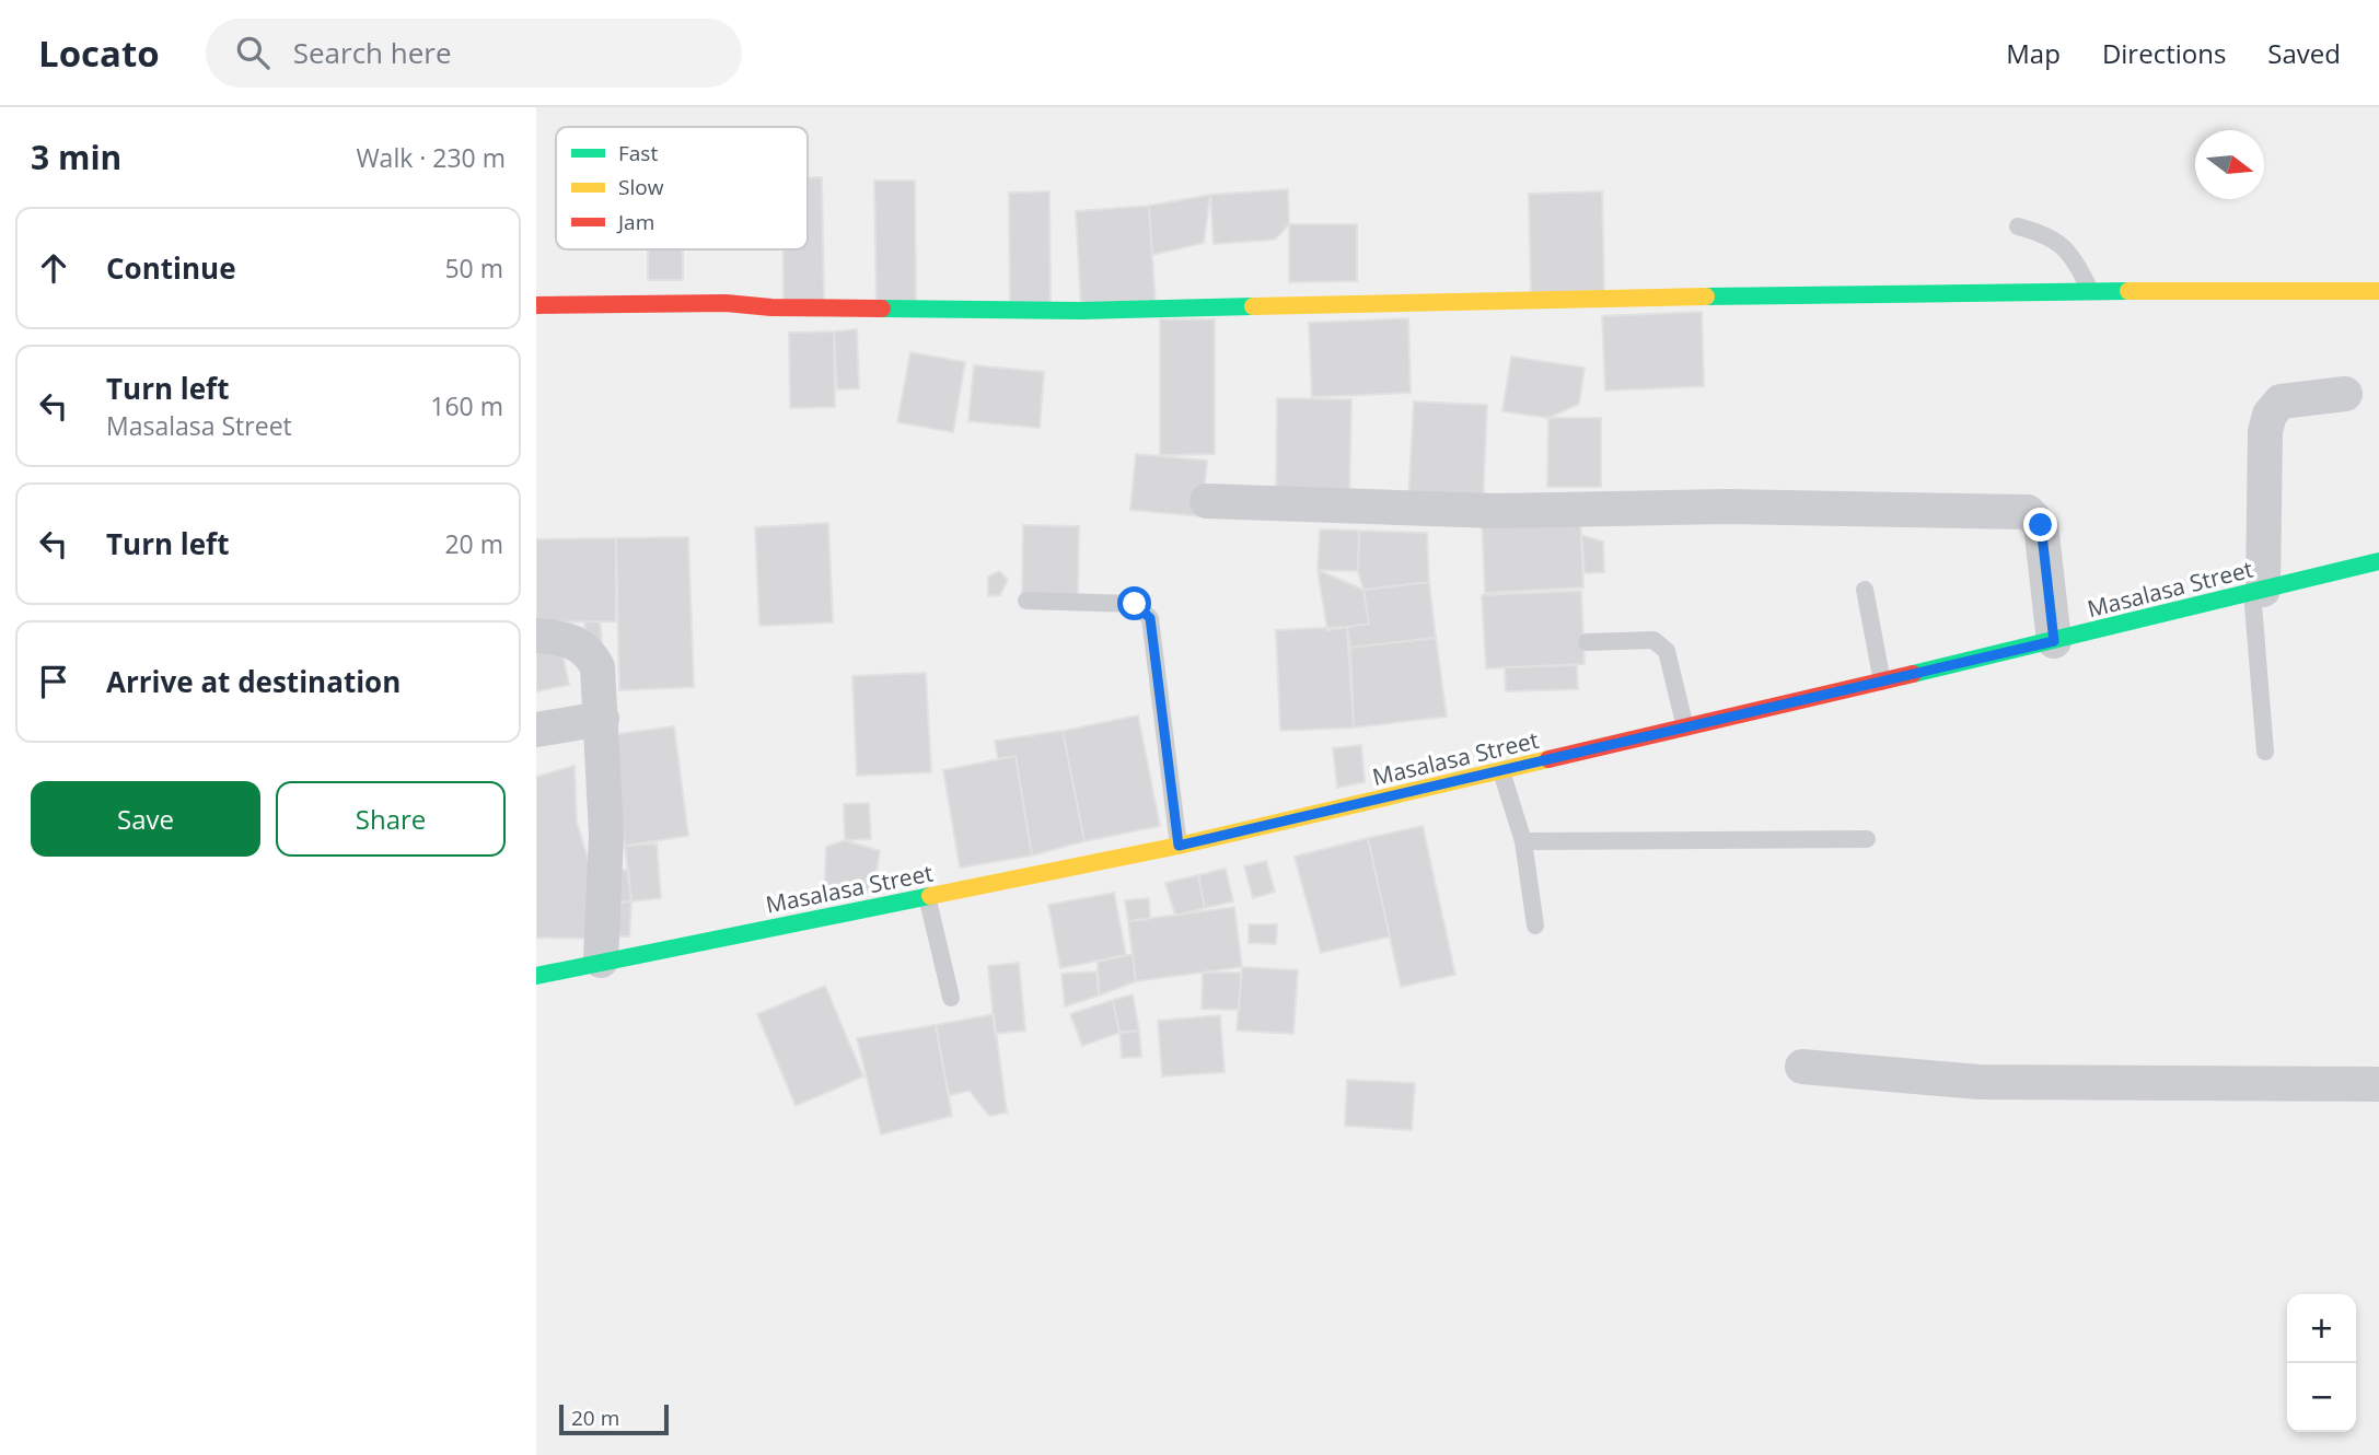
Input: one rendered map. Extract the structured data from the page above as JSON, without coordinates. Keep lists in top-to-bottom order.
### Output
{
  "streets": {
    "street": ["Masalasa Street"]
  },
  "legend": ["Fast", "Slow", "Jam"],
  "scale_bar": "20 m",
  "north": "right",
  "page": {
    "header": "Locato",
    "search": "Search here",
    "nav": ["Map", "Directions", "Saved"],
    "heading": ["3 min", "Walk · 230 m"],
    "list": [
      ["Continue", "50 m"],
      ["Turn left", "Masalasa Street", "160 m"],
      ["Turn left", "20 m"],
      "Arrive at destination"
    ],
    "buttons": ["Save", "Share"],
    "map_buttons": ["+", "−"],
    "scale": "20 m"
  }
}
